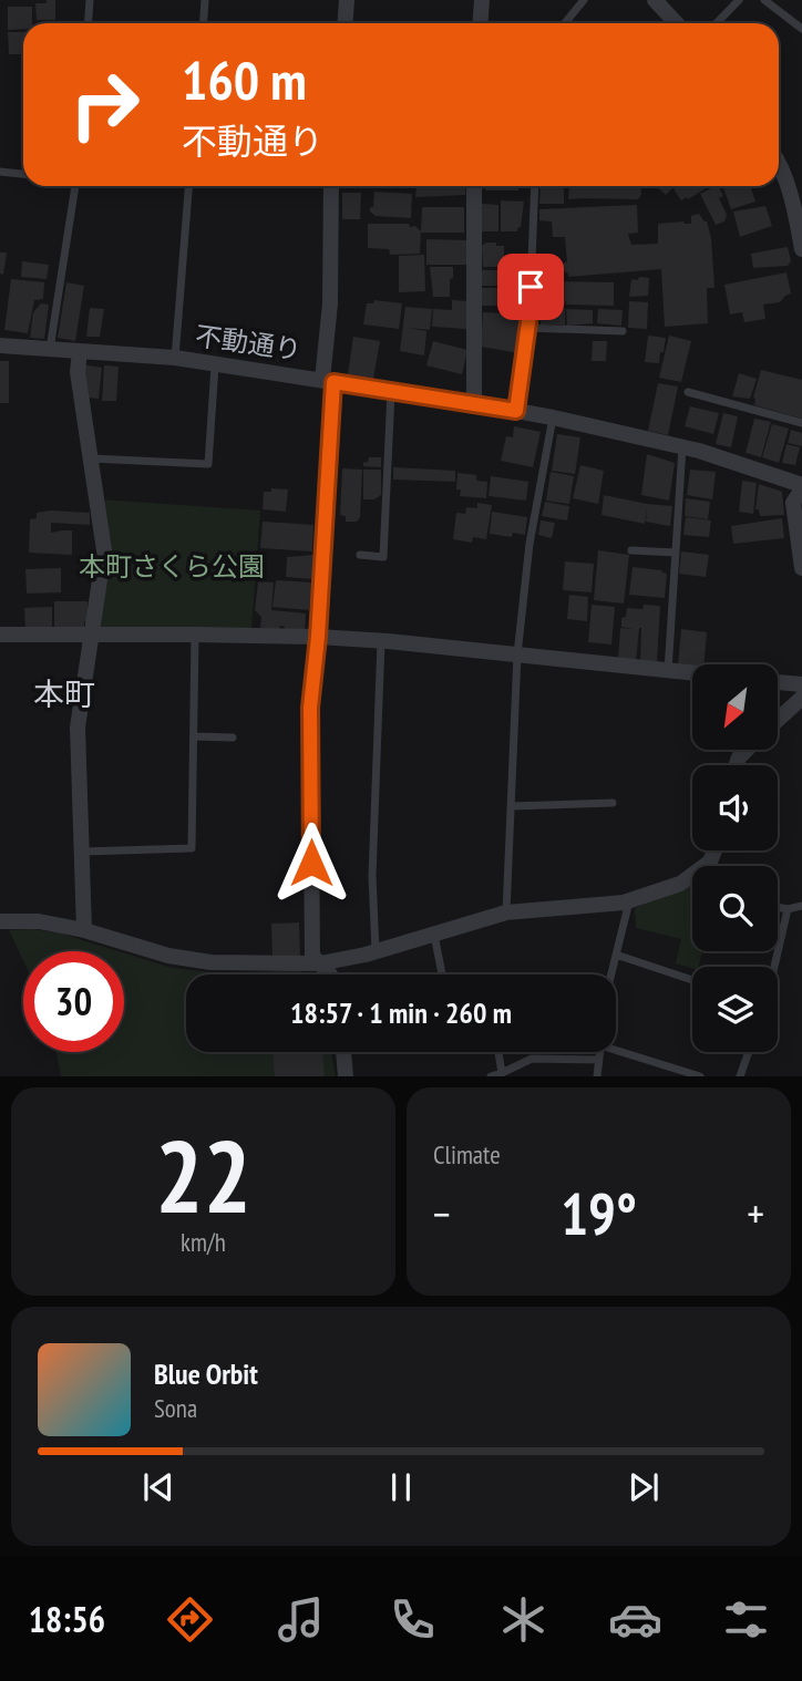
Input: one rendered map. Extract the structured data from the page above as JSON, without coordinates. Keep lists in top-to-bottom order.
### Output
{
  "streets": {
    "street": ["不動通り"]
  },
  "districts": ["本町"],
  "parks": ["本町さくら公園"],
  "north": "bottom left",
  "page": {
    "turn": ["160 m", "不動通り"],
    "limit": "30",
    "trip": "18:57 · 1 min · 260 m",
    "tile": [
      ["22", "km/h"],
      "Climate"
    ],
    "heat": ["−", "19°", "+"],
    "song": ["Blue Orbit", "Sona"],
    "tabs": "18:56"
  }
}
